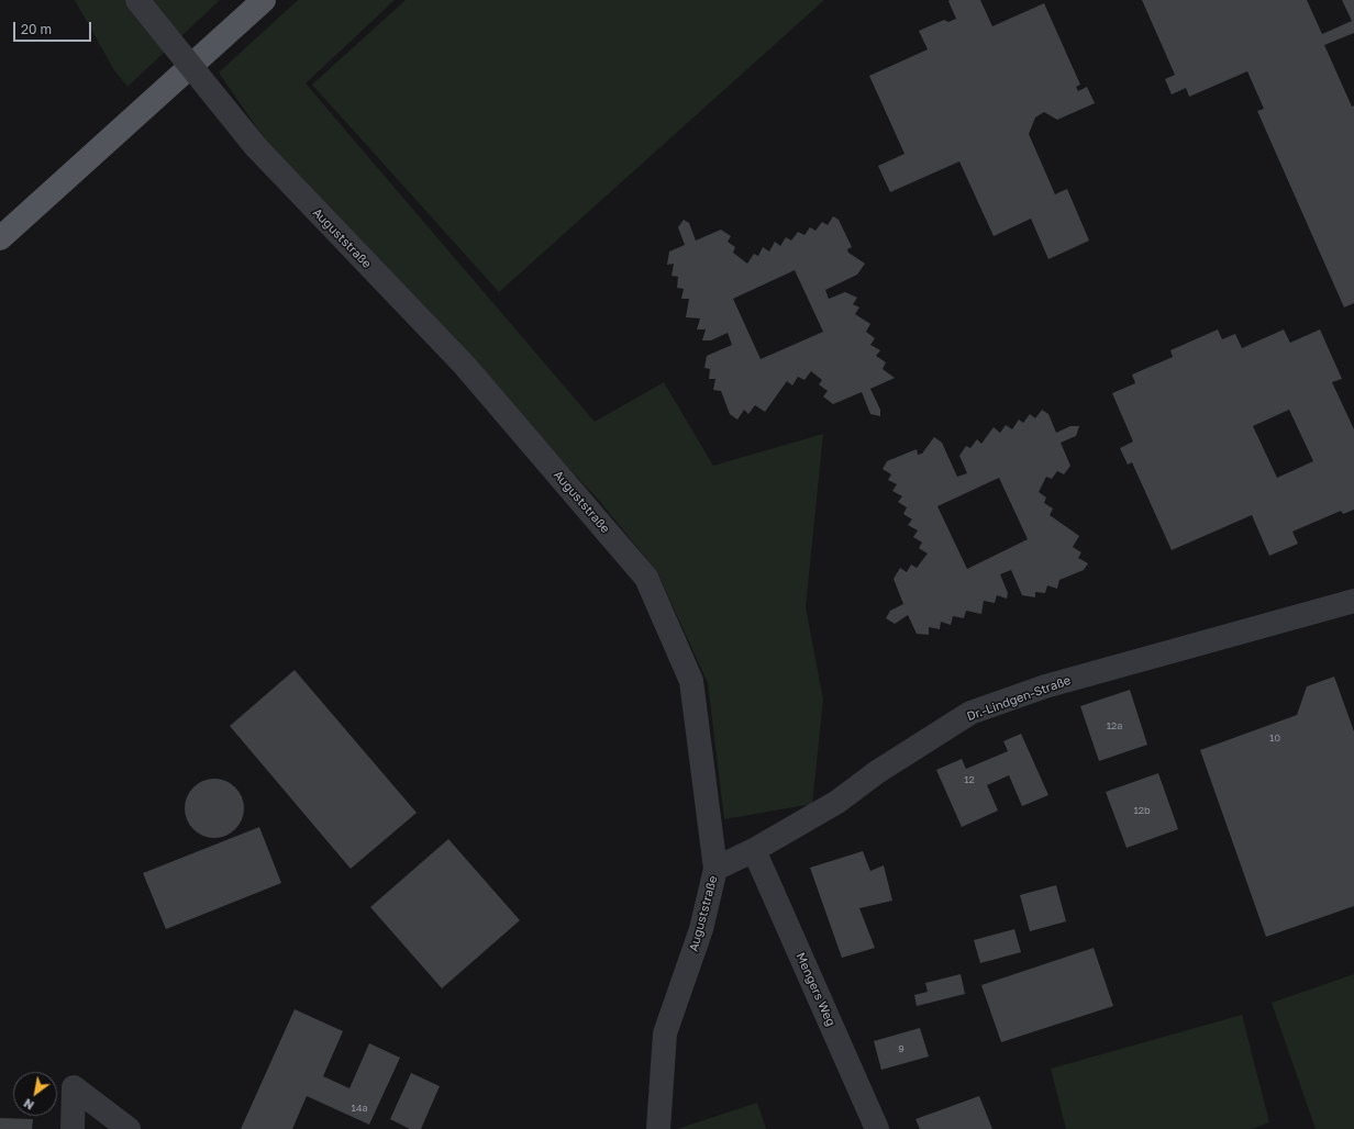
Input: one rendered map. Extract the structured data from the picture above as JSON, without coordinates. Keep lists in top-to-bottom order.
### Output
{
  "streets": {
    "street": ["Auguststraße", "Dr.-Lindgen-Straße", "Mengers Weg"]
  },
  "crossings": [
    ["Auguststraße", "Dr.-Lindgen-Straße"],
    ["Dr.-Lindgen-Straße", "Mengers Weg"]
  ],
  "house_numbers": [
    "12a",
    "10",
    "12",
    "12b",
    "9",
    "14a"
  ],
  "scale_bar": "20 m",
  "north": "bottom left"
}
